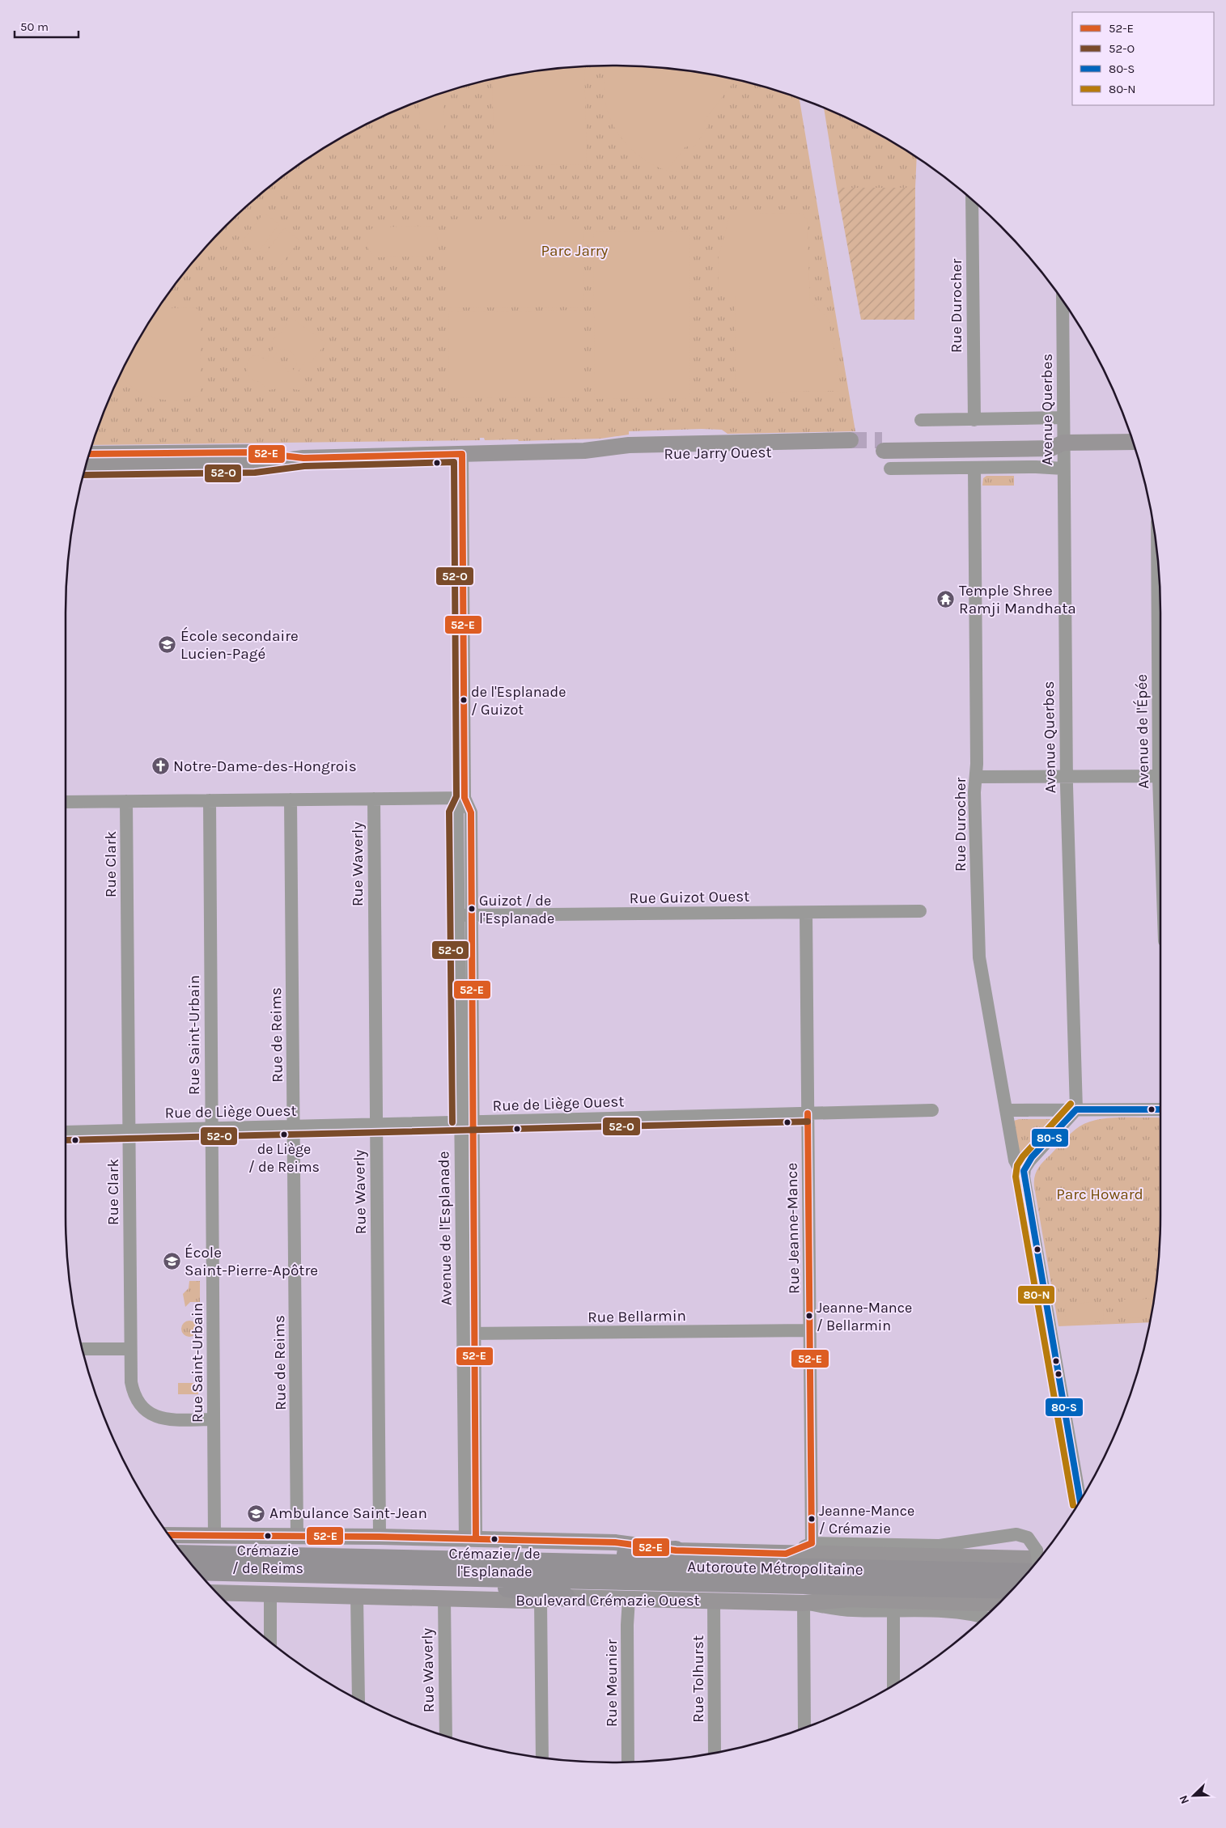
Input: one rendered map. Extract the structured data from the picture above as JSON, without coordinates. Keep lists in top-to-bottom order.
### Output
{
  "streets": {
    "highway": ["Autoroute Métropolitaine"],
    "main road": ["Rue Jarry Ouest", "Boulevard Crémazie Ouest"],
    "street": [
      "Rue Durocher",
      "Avenue Querbes",
      "Avenue de l'Épée",
      "Rue Clark",
      "Rue Waverly",
      "Rue Guizot Ouest",
      "Rue Saint-Urbain",
      "Rue de Reims",
      "Rue de Liège Ouest",
      "Avenue de l'Esplanade",
      "Rue Jeanne-Mance",
      "Rue Bellarmin",
      "Rue Tolhurst",
      "Rue Meunier"
    ]
  },
  "crossings": [
    ["Rue Jarry Ouest", "Avenue de l'Esplanade"],
    ["Rue Clark", "Rue Saint-Urbain"],
    ["Rue Clark", "Rue de Liège Ouest"],
    ["Rue Waverly", "Rue de Liège Ouest"],
    ["Rue Waverly", "Boulevard Crémazie Ouest"],
    ["Rue Guizot Ouest", "Avenue de l'Esplanade"],
    ["Rue Guizot Ouest", "Rue Jeanne-Mance"],
    ["Rue Saint-Urbain", "Rue de Liège Ouest"],
    ["Rue de Reims", "Rue de Liège Ouest"],
    ["Rue de Liège Ouest", "Avenue de l'Esplanade"],
    ["Rue de Liège Ouest", "Rue Jeanne-Mance"],
    ["Avenue de l'Esplanade", "Rue Bellarmin"],
    ["Rue Jeanne-Mance", "Rue Bellarmin"],
    ["Boulevard Crémazie Ouest", "Rue Tolhurst"],
    ["Boulevard Crémazie Ouest", "Rue Meunier"]
  ],
  "parks": ["Parc Jarry", "Parc Howard"],
  "places": {
    "temple": ["Temple Shree Ramji Mandhata"],
    "school or university": ["École secondaire Lucien-Pagé", "École Saint-Pierre-Apôtre", "Ambulance Saint-Jean"],
    "other": [
      "de l'Esplanade / Guizot",
      "Guizot / de l'Esplanade",
      "de Liège / de Reims",
      "Jeanne-Mance / Bellarmin",
      "Jeanne-Mance / Crémazie",
      "Crémazie / de Reims",
      "Crémazie / de l'Esplanade"
    ],
    "church": ["Notre-Dame-des-Hongrois"]
  },
  "lines": [
    "transit line 52-E",
    "transit line 52-O",
    "transit line 80-N",
    "transit line 80-S"
  ],
  "legend": [
    "52-E",
    "52-O",
    "80-S",
    "80-N"
  ],
  "scale_bar": "50 m",
  "north": "bottom left"
}
